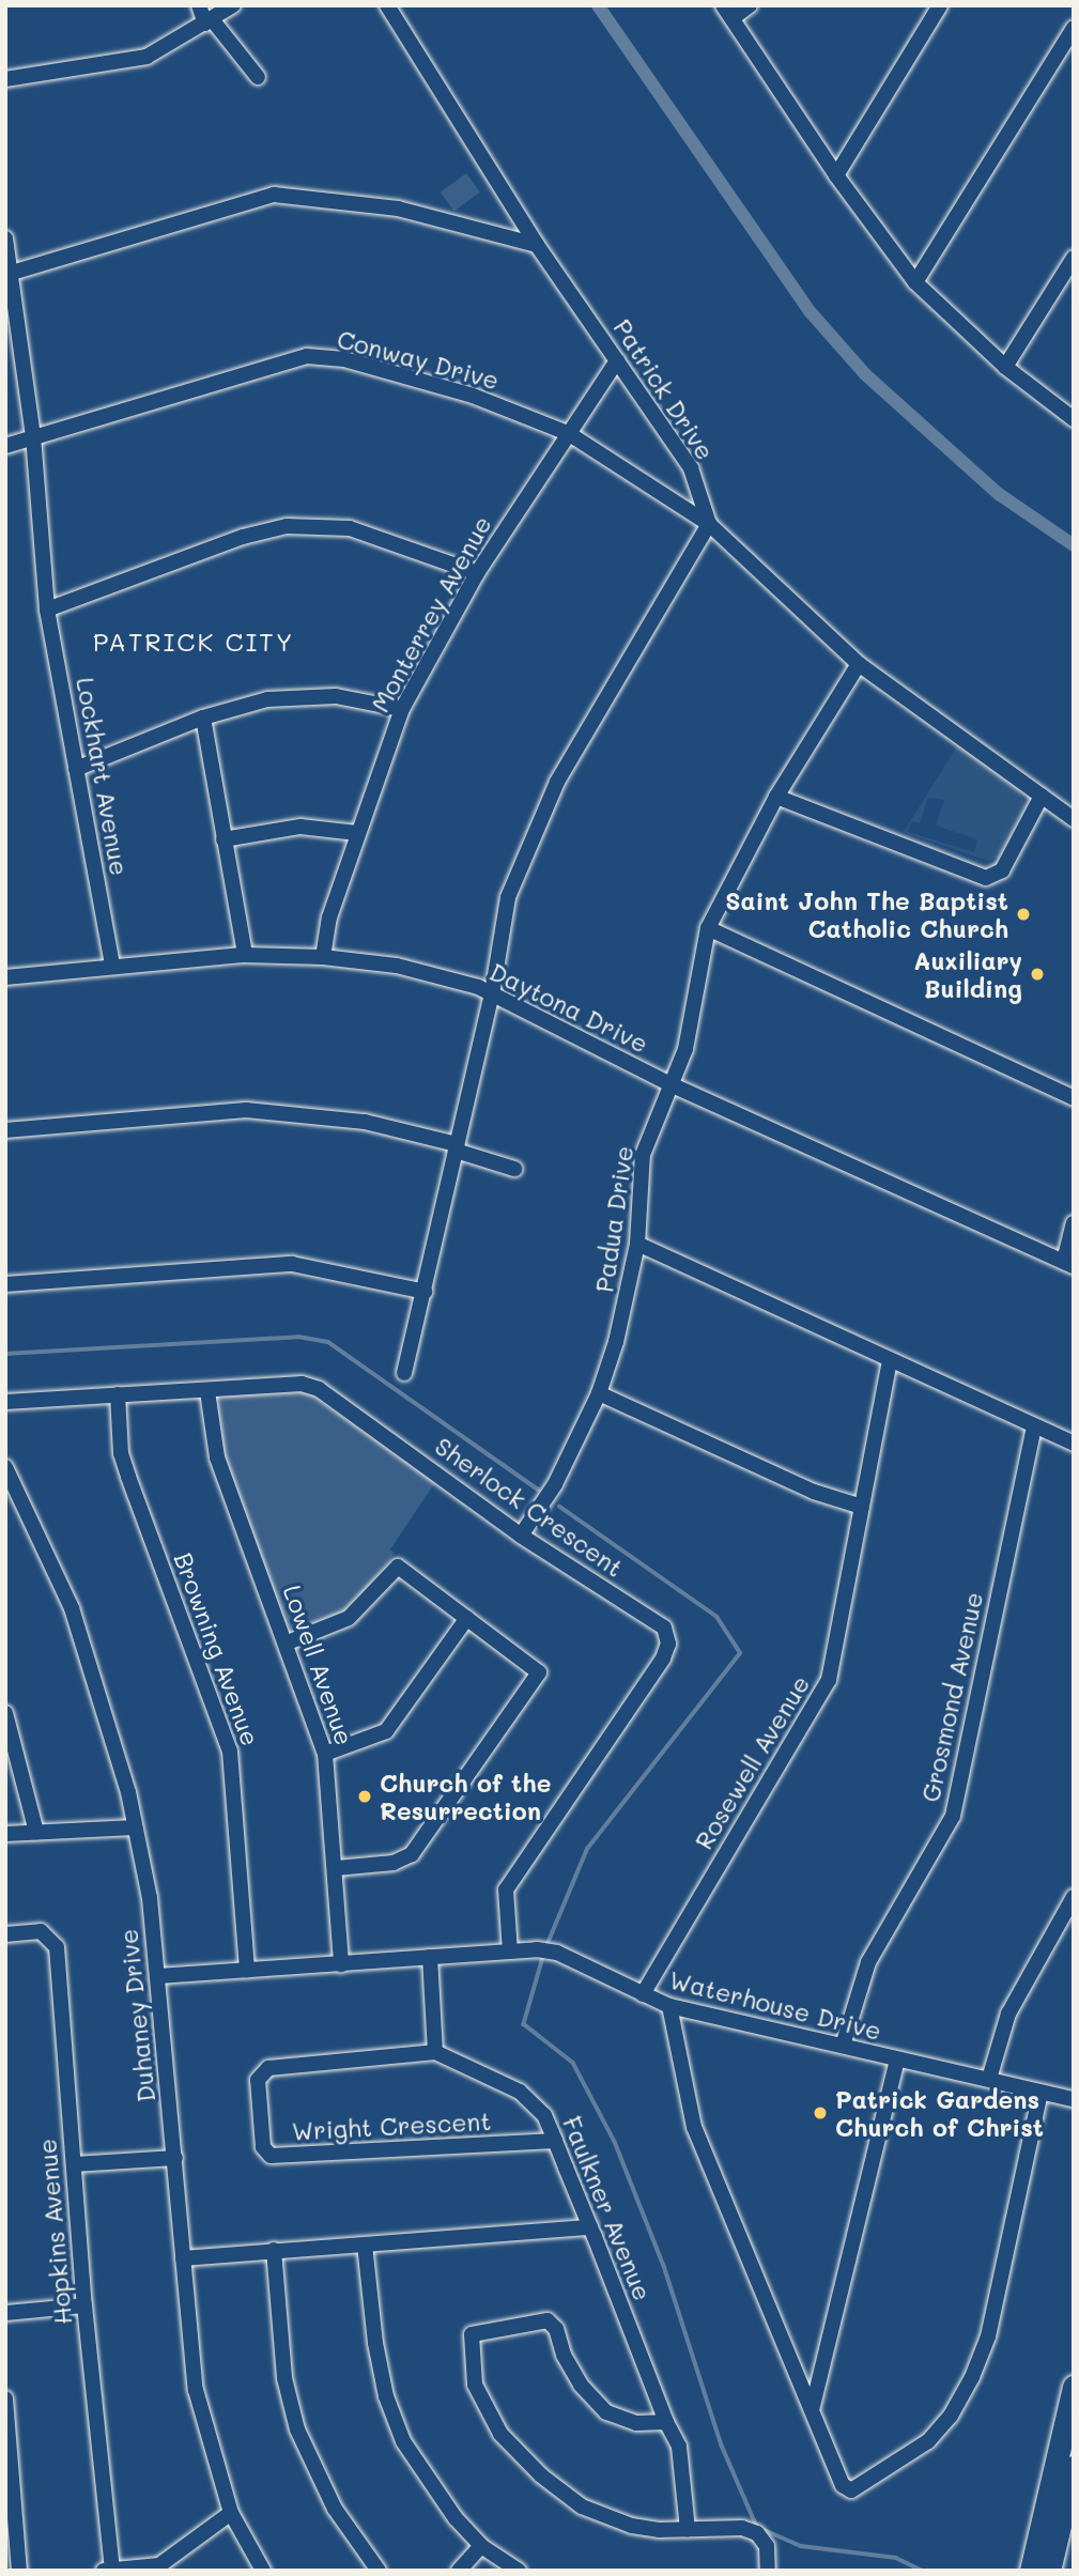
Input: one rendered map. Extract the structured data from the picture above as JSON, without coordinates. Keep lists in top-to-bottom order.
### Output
{
  "streets": {
    "street": [
      "Conway Drive",
      "Patrick Drive",
      "Monterrey Avenue",
      "Lockhart Avenue",
      "Daytona Drive",
      "Padua Drive",
      "Sherlock Crescent",
      "Browning Avenue",
      "Lowell Avenue",
      "Grosmond Avenue",
      "Rosewell Avenue",
      "Waterhouse Drive",
      "Duhaney Drive",
      "Wright Crescent",
      "Faulkner Avenue",
      "Hopkins Avenue"
    ]
  },
  "crossings": [
    ["Conway Drive", "Patrick Drive"],
    ["Conway Drive", "Monterrey Avenue"],
    ["Conway Drive", "Lockhart Avenue"],
    ["Patrick Drive", "Monterrey Avenue"],
    ["Patrick Drive", "Padua Drive"],
    ["Monterrey Avenue", "Daytona Drive"],
    ["Lockhart Avenue", "Daytona Drive"],
    ["Daytona Drive", "Padua Drive"],
    ["Padua Drive", "Sherlock Crescent"],
    ["Sherlock Crescent", "Browning Avenue"],
    ["Sherlock Crescent", "Lowell Avenue"],
    ["Sherlock Crescent", "Waterhouse Drive"],
    ["Browning Avenue", "Waterhouse Drive"],
    ["Lowell Avenue", "Waterhouse Drive"],
    ["Grosmond Avenue", "Waterhouse Drive"],
    ["Rosewell Avenue", "Waterhouse Drive"],
    ["Waterhouse Drive", "Duhaney Drive"],
    ["Wright Crescent", "Faulkner Avenue"]
  ],
  "districts": ["PATRICK CITY"],
  "places": [
    "Saint John The Baptist Catholic Church",
    "Auxiliary Building",
    "Church of the Resurrection",
    "Patrick Gardens Church of Christ"
  ]
}
